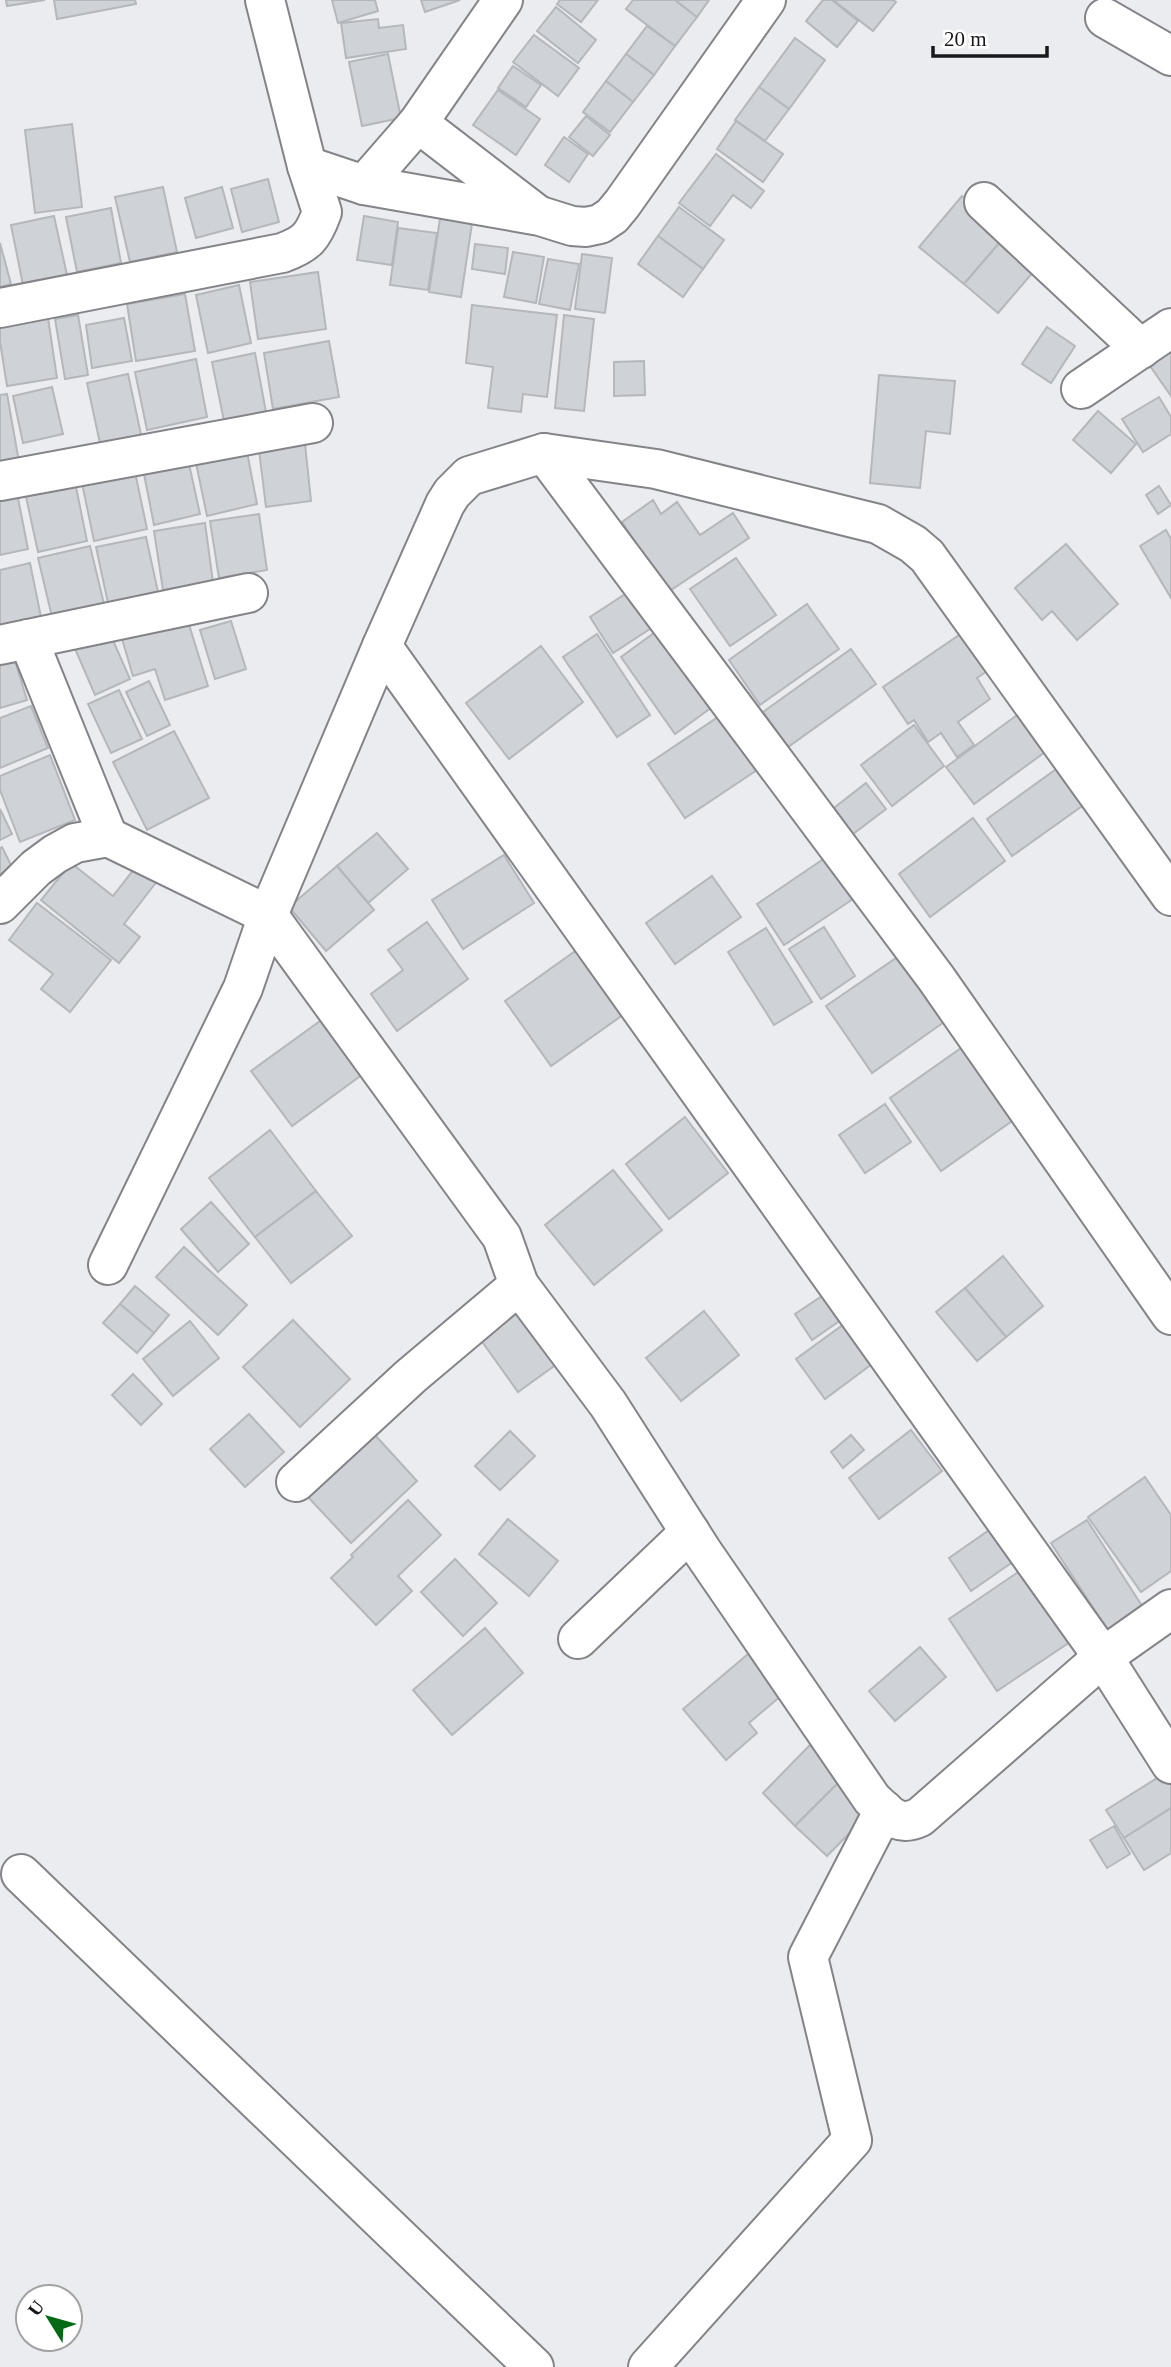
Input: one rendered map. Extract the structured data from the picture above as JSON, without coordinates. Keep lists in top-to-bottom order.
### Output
{
  "scale_bar": "20 m",
  "north": "top left"
}
